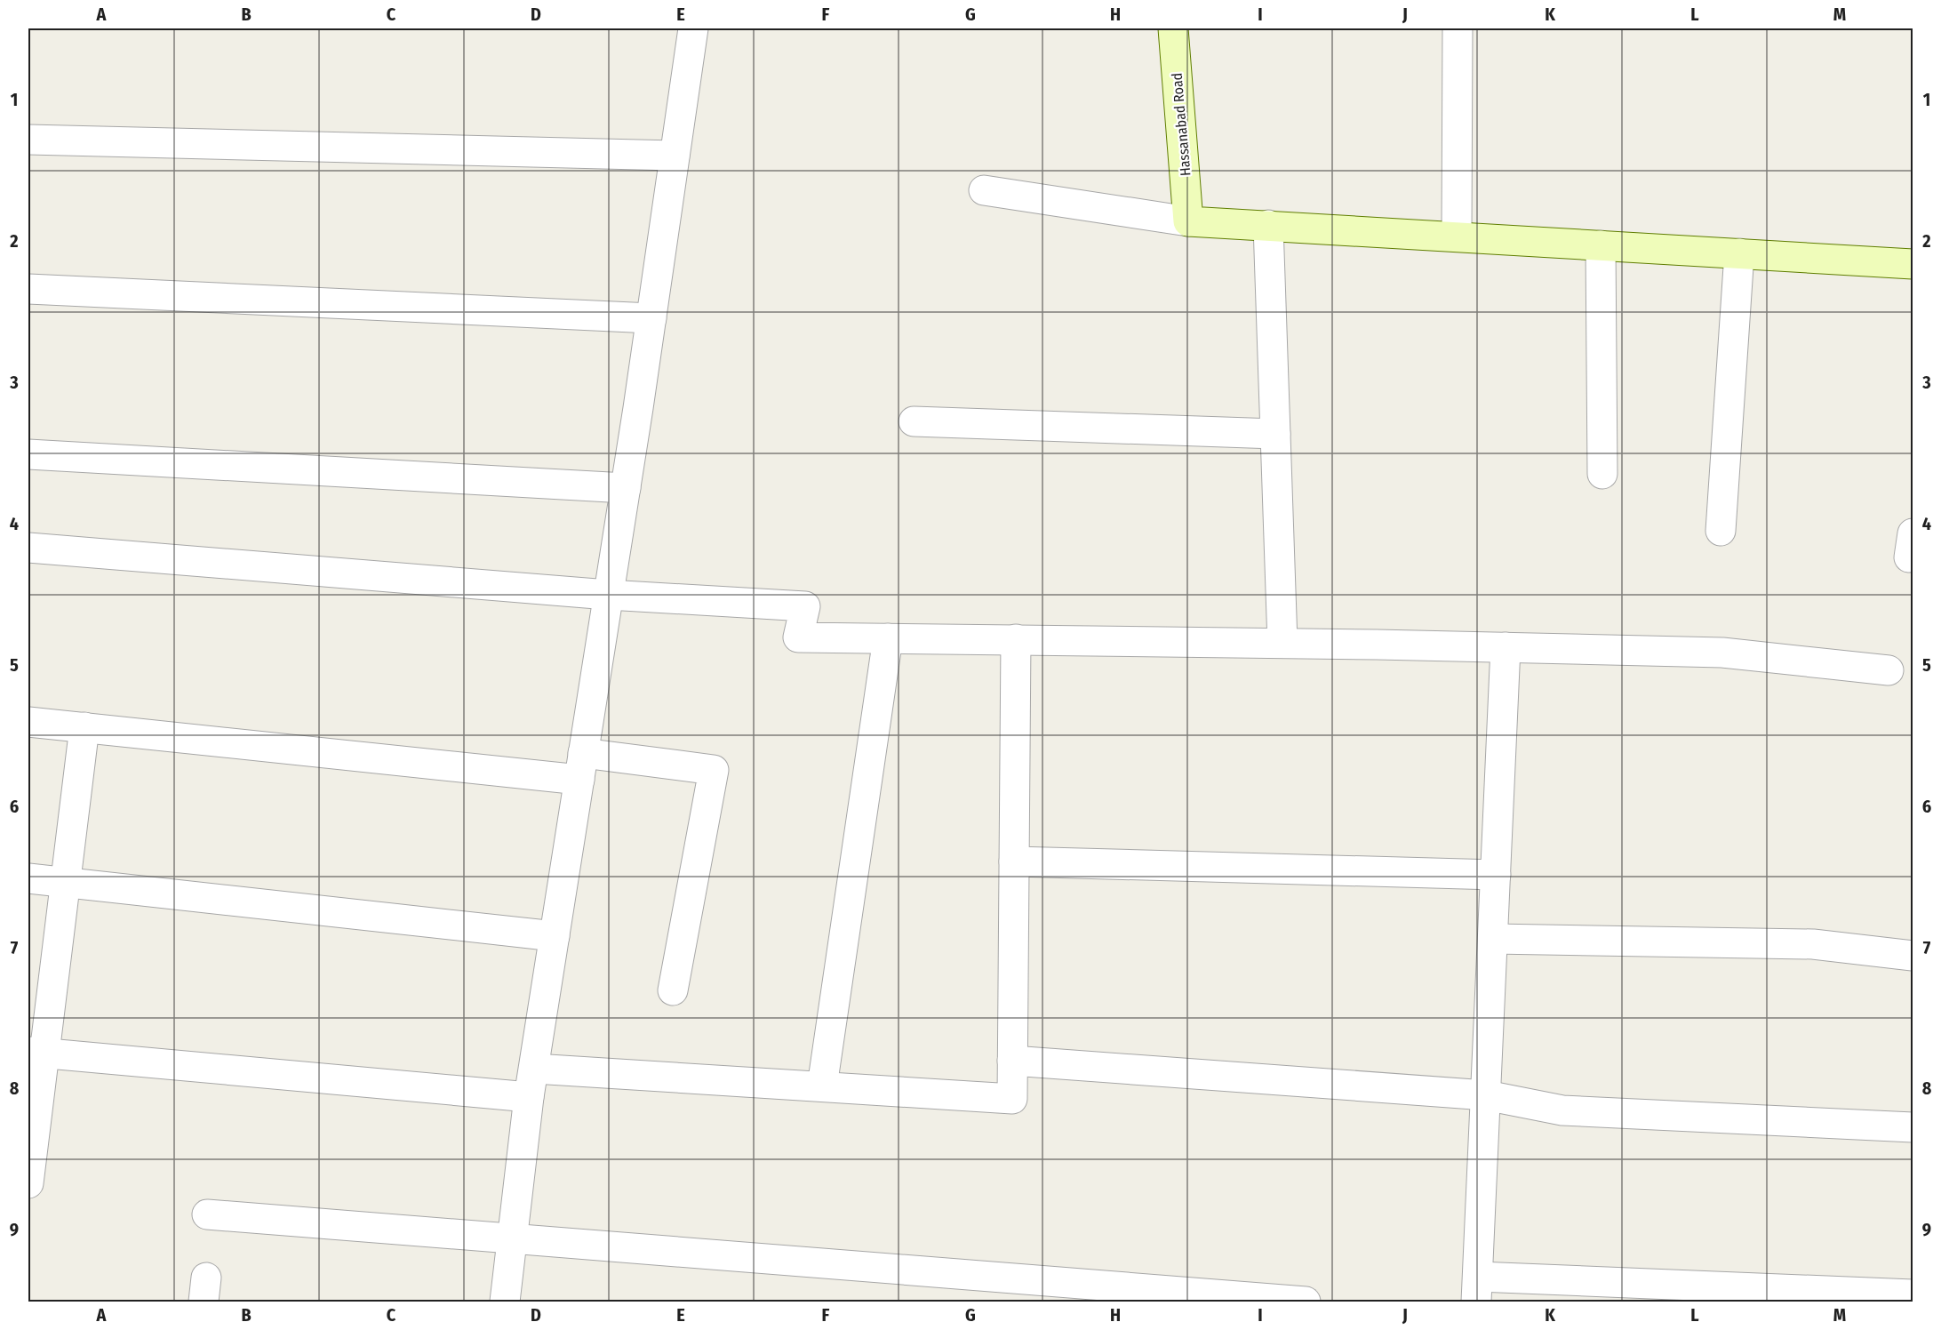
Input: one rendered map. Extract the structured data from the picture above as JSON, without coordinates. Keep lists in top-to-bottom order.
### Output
{
  "streets": {
    "street": ["Hassanabad Road"]
  },
  "grid": {
    "columns": [
      "A",
      "B",
      "C",
      "D",
      "E",
      "F",
      "G",
      "H",
      "I",
      "J",
      "K",
      "L",
      "M"
    ],
    "rows": [
      "1",
      "2",
      "3",
      "4",
      "5",
      "6",
      "7",
      "8",
      "9"
    ]
  }
}
